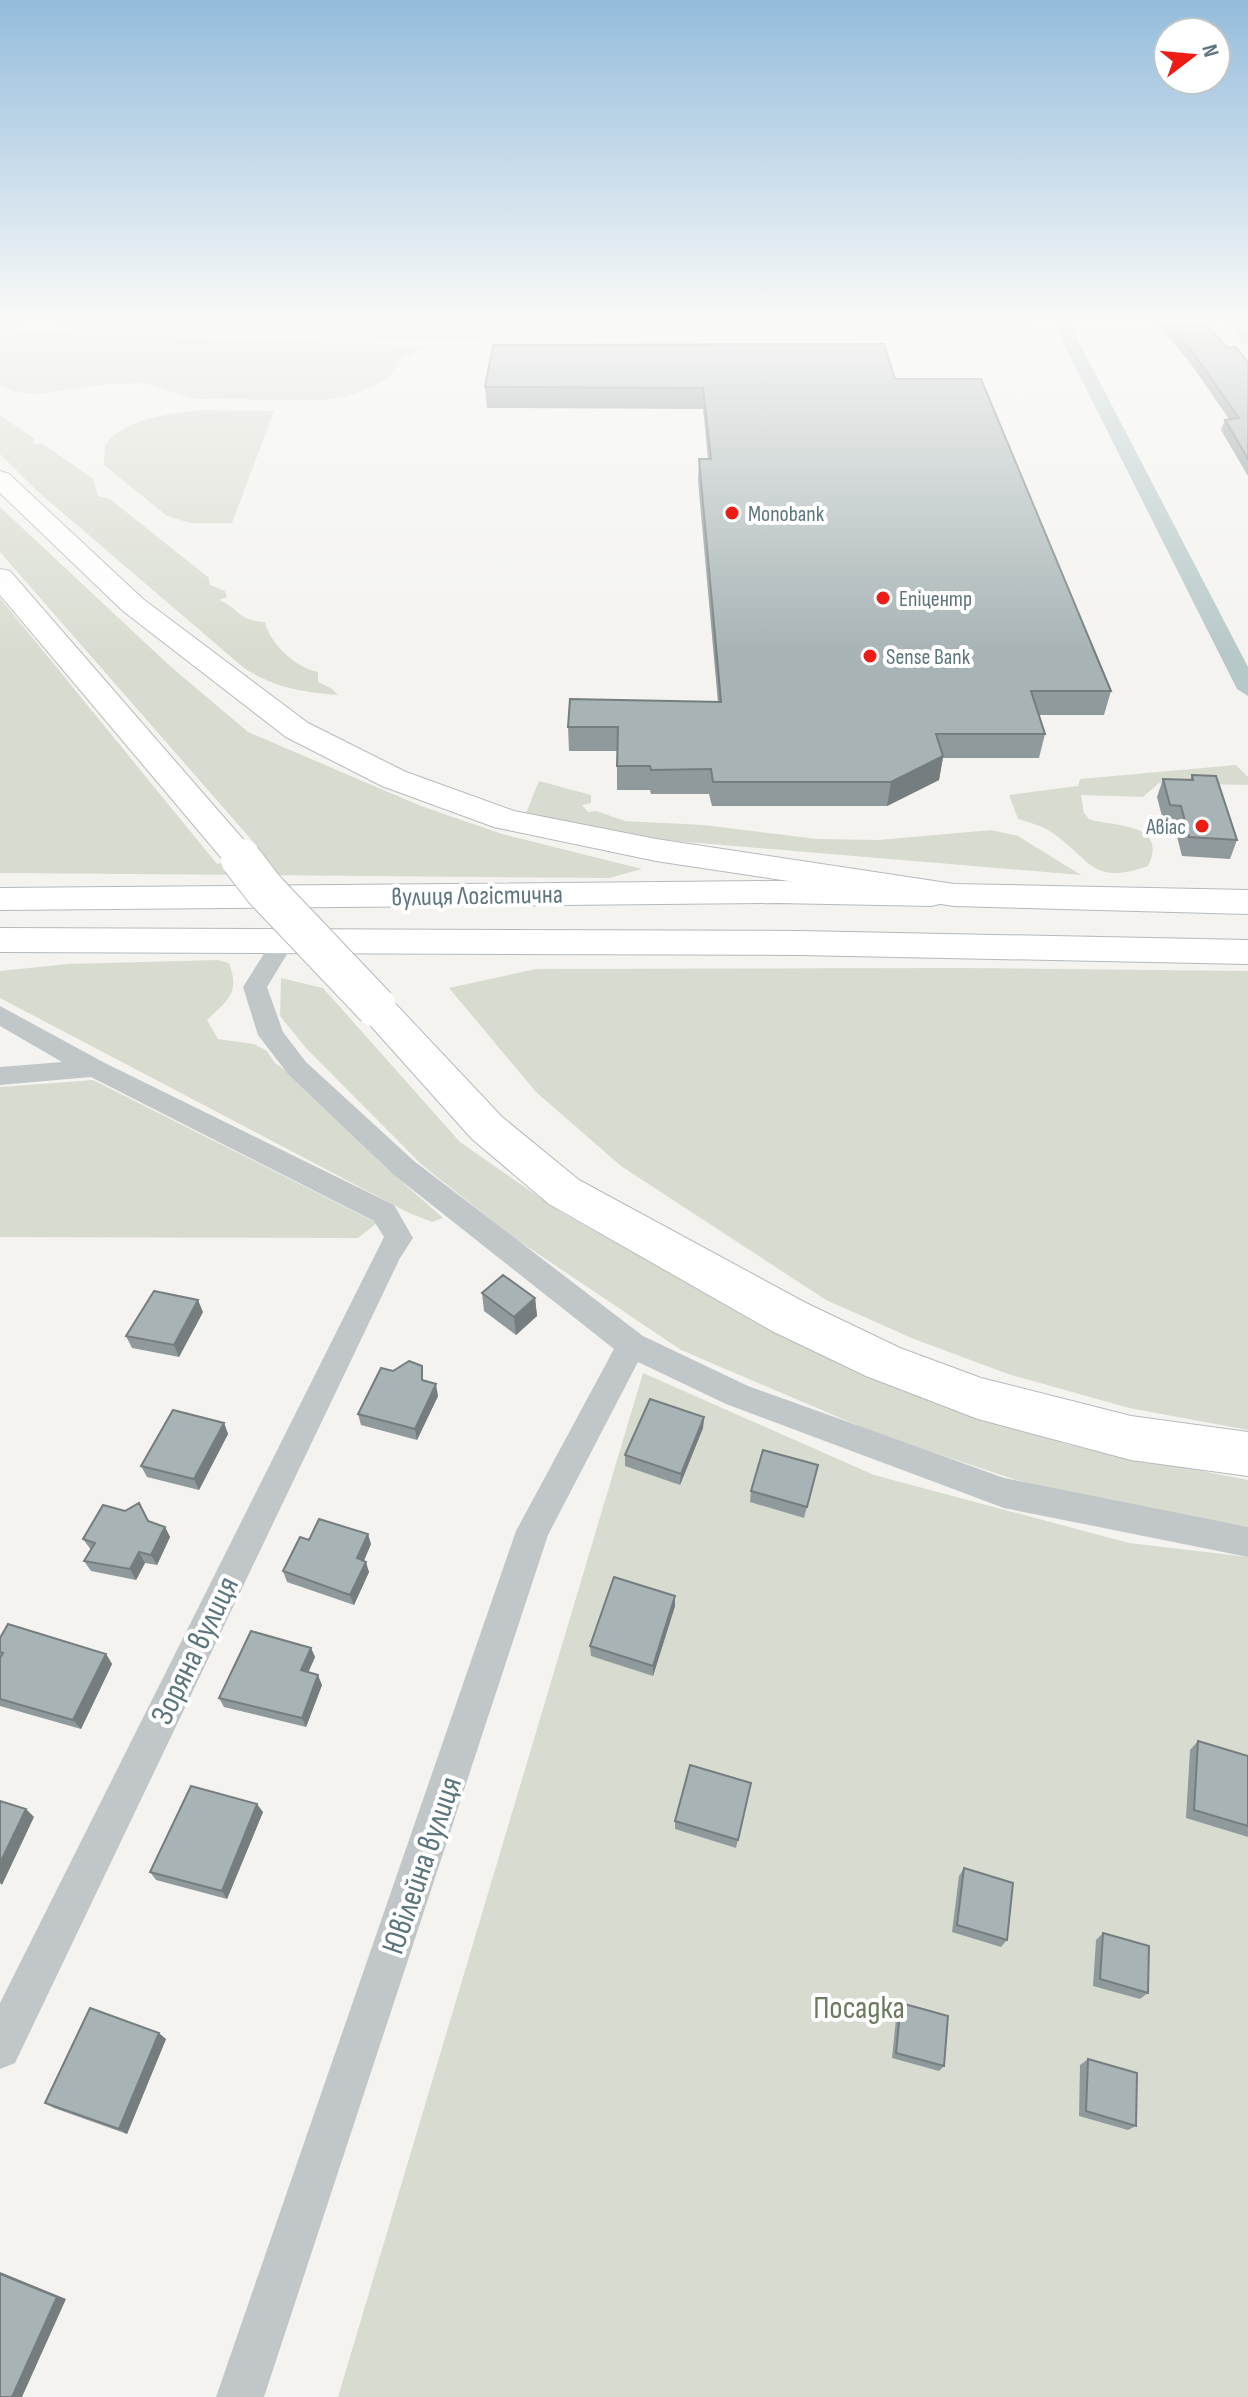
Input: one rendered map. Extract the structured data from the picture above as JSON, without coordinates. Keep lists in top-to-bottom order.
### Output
{
  "streets": {
    "main road": ["вулиця Логістична"],
    "street": ["Зоряна вулиця", "Ювілейна вулиця"]
  },
  "parks": ["Посадка"],
  "places": [
    "Monobank",
    "Епіцентр",
    "Sense Bank",
    "Авіас"
  ],
  "north": "right"
}
